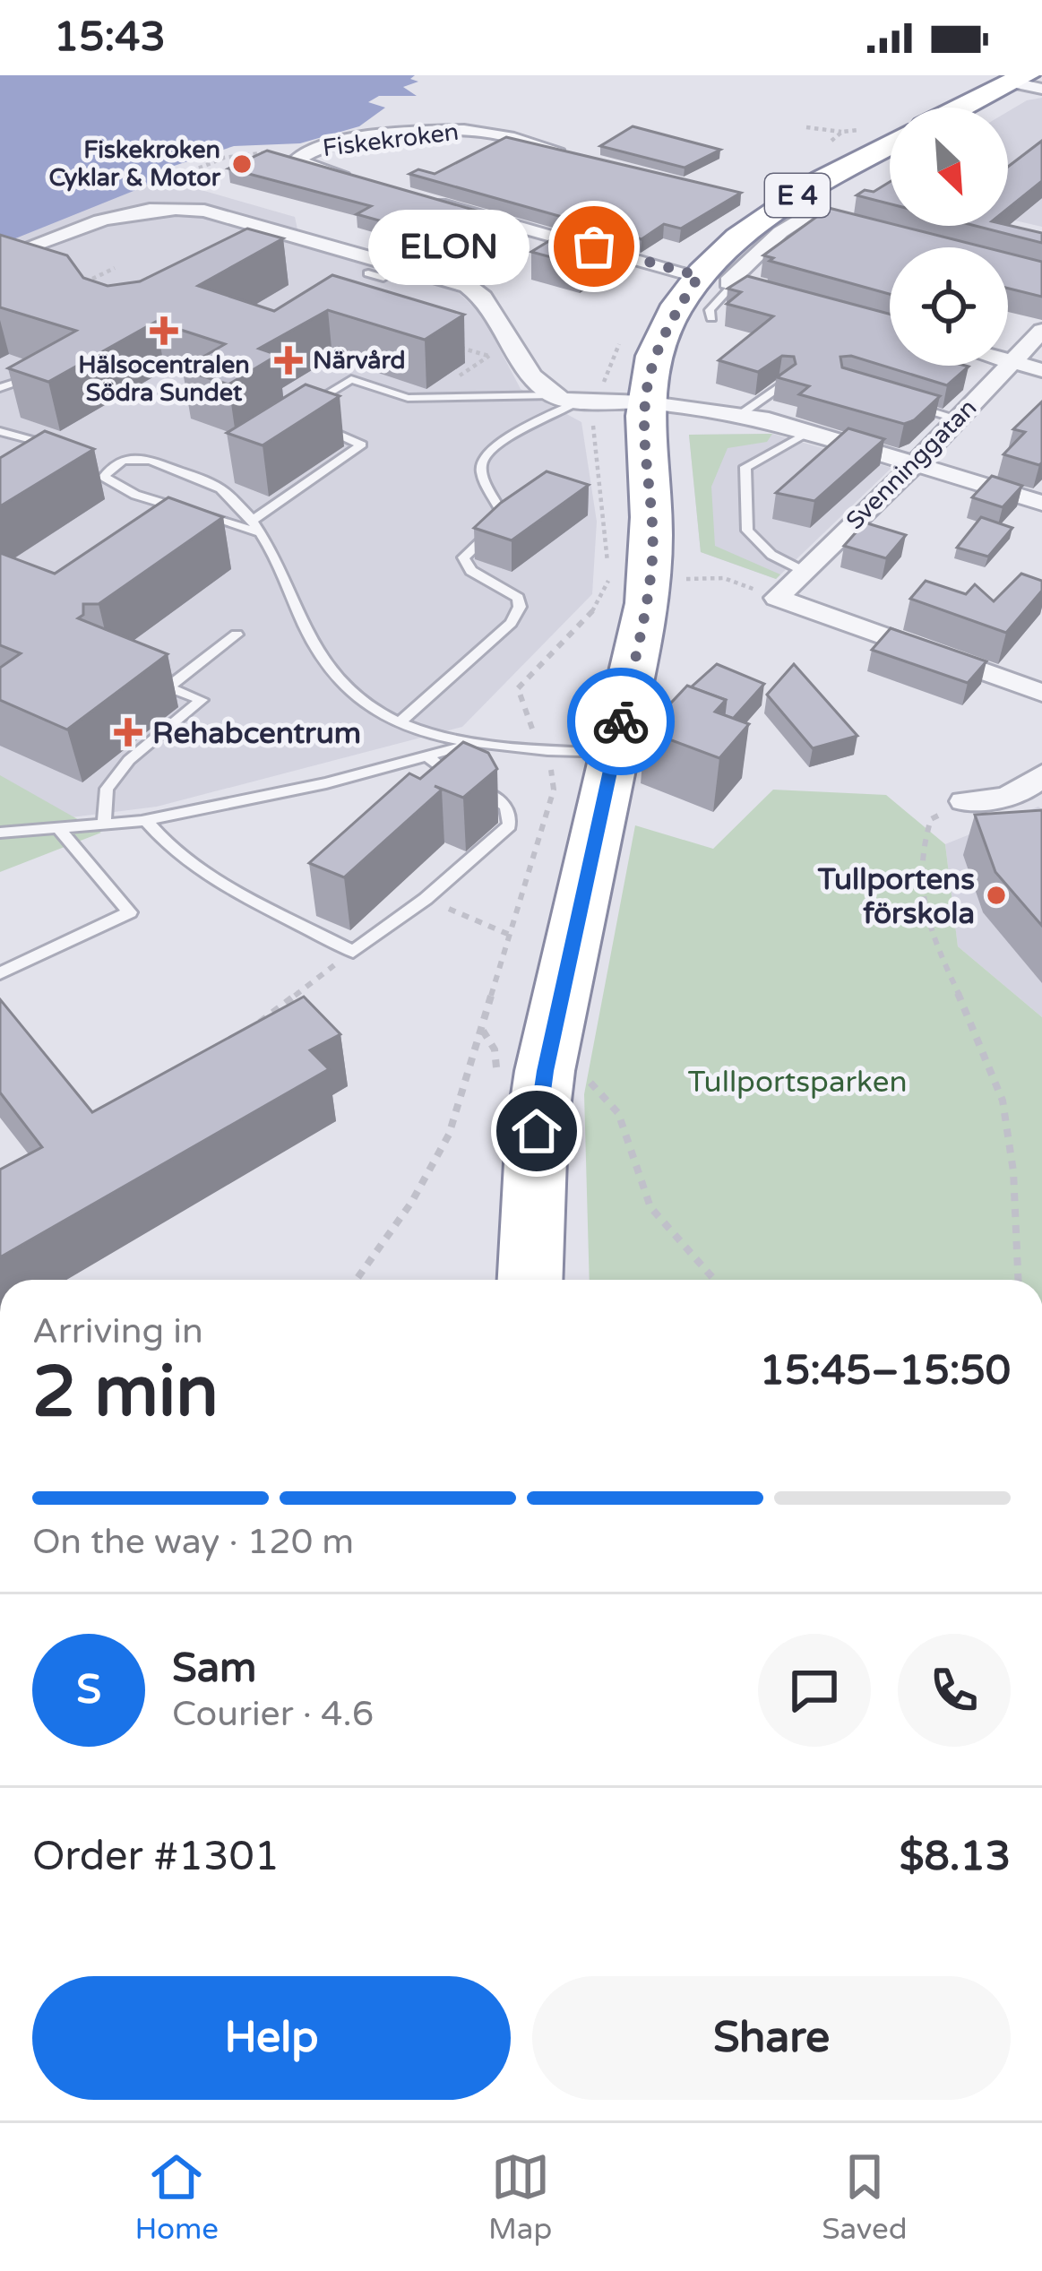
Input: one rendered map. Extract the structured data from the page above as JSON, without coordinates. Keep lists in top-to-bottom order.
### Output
{
  "streets": {
    "highway": ["E 4"],
    "street": ["Fiskekroken", "Svenninggatan"]
  },
  "parks": ["Tullportsparken"],
  "places": {
    "other": ["Fiskekroken Cyklar & Motor", "ELON", "Tullportens förskola"],
    "health": ["Hälsocentralen Södra Sundet", "Närvård", "Rehabcentrum"]
  },
  "north": "bottom right",
  "page": {
    "status": "15:43",
    "bubble": "ELON",
    "heading": ["2 min", "Arriving in", "15:45–15:50"],
    "panel": [
      "Sam",
      "Courier · 4.6",
      "Order #1301",
      "$8.13"
    ],
    "bar": "On the way · 120 m",
    "round": "S",
    "buttons": ["Help", "Share"],
    "tabs": ["Home", "Map", "Saved"]
  }
}
